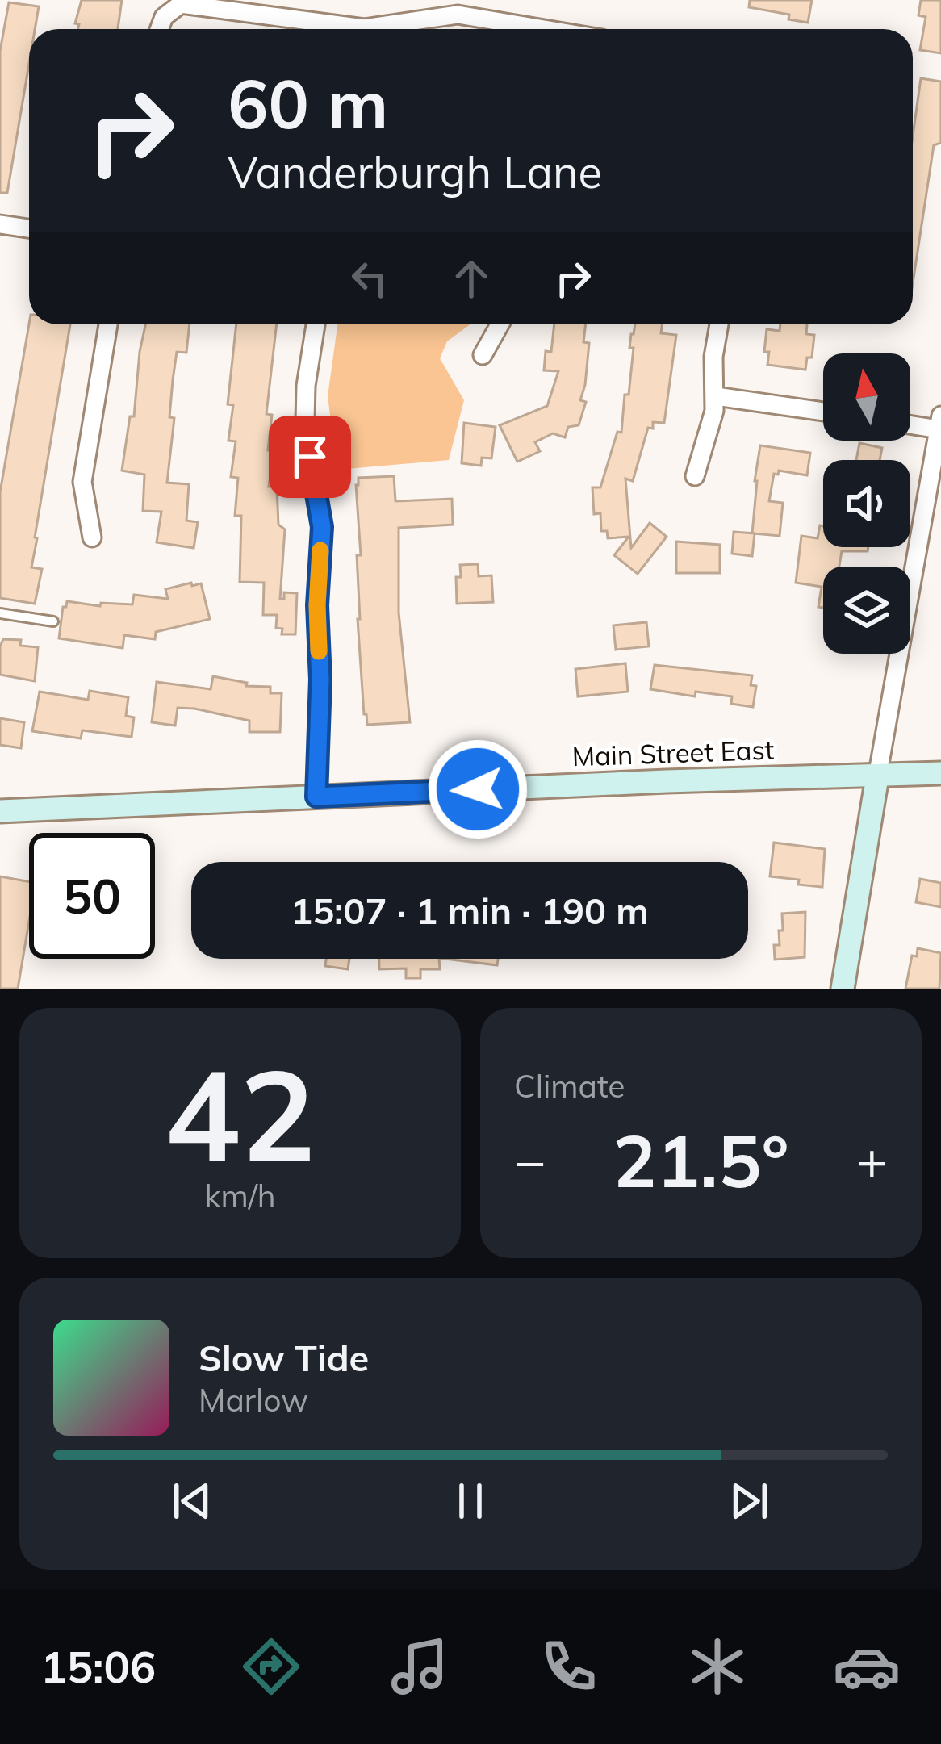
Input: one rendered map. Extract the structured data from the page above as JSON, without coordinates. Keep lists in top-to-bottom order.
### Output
{
  "streets": {
    "main road": ["Main Street East"]
  },
  "north": "top",
  "page": {
    "turn": ["60 m", "Vanderburgh Lane"],
    "limit": "50",
    "trip": "15:07 · 1 min · 190 m",
    "tile": [
      ["42", "km/h"],
      "Climate"
    ],
    "heat": ["−", "21.5°", "+"],
    "song": ["Slow Tide", "Marlow"],
    "tabs": "15:06"
  }
}
